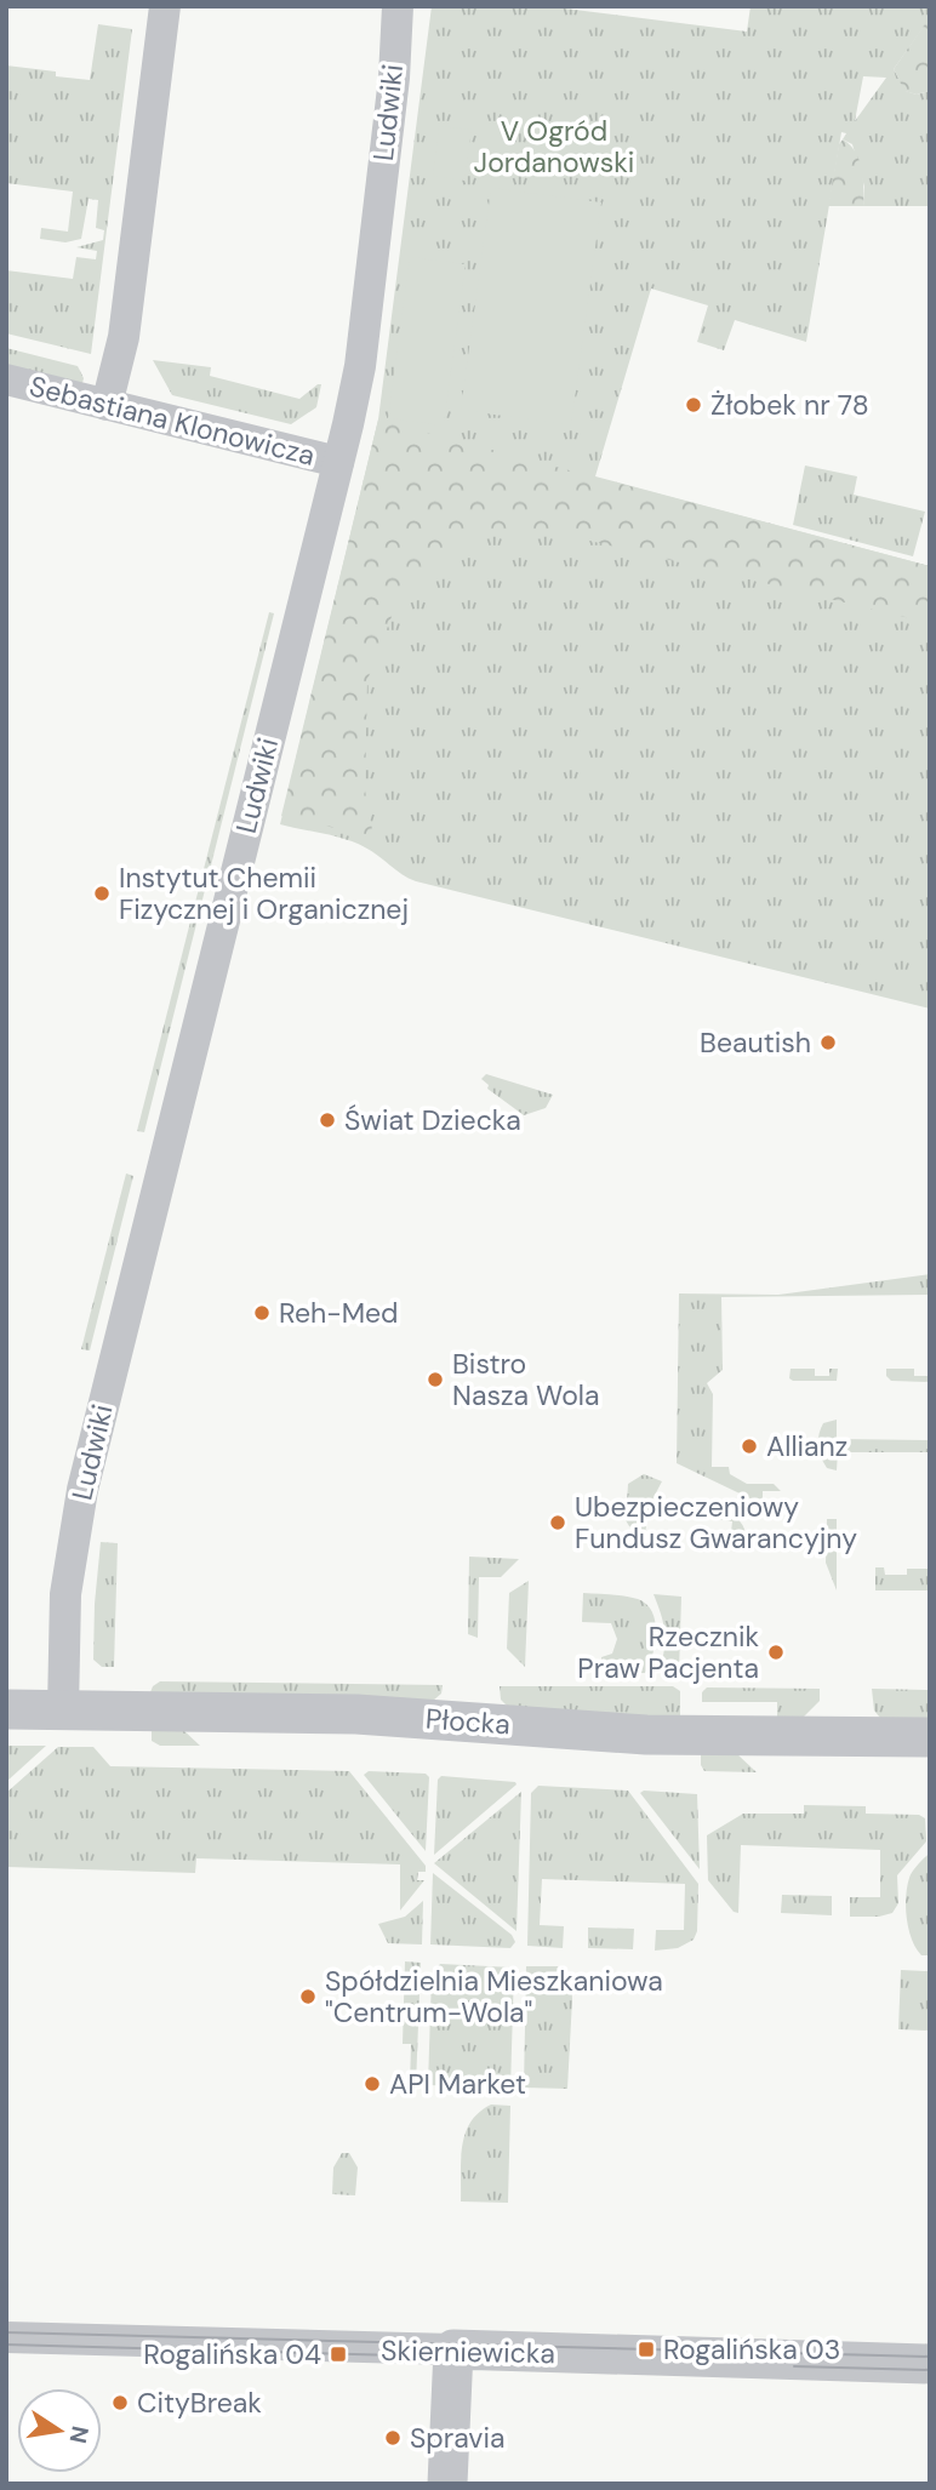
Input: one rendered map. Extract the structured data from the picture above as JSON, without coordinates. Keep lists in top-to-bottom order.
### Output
{
  "streets": {
    "street": [
      "Ludwiki",
      "Sebastiana Klonowicza",
      "Płocka",
      "Skierniewicka"
    ]
  },
  "crossings": [
    ["Ludwiki", "Sebastiana Klonowicza"],
    ["Ludwiki", "Płocka"]
  ],
  "parks": ["V Ogród Jordanowski"],
  "places": {
    "other": [
      "Żłobek nr 78",
      "Instytut Chemii Fizycznej i Organicznej",
      "Beautish",
      "Świat Dziecka",
      "Reh-Med",
      "Bistro Nasza Wola",
      "Allianz",
      "Ubezpieczeniowy Fundusz Gwarancyjny",
      "Rzecznik Praw Pacjenta",
      "Spółdzielnia Mieszkaniowa \"Centrum-Wola\"",
      "API Market",
      "CityBreak",
      "Spravia"
    ],
    "transit": ["Rogalińska 03", "Rogalińska 04"]
  },
  "north": "right"
}
